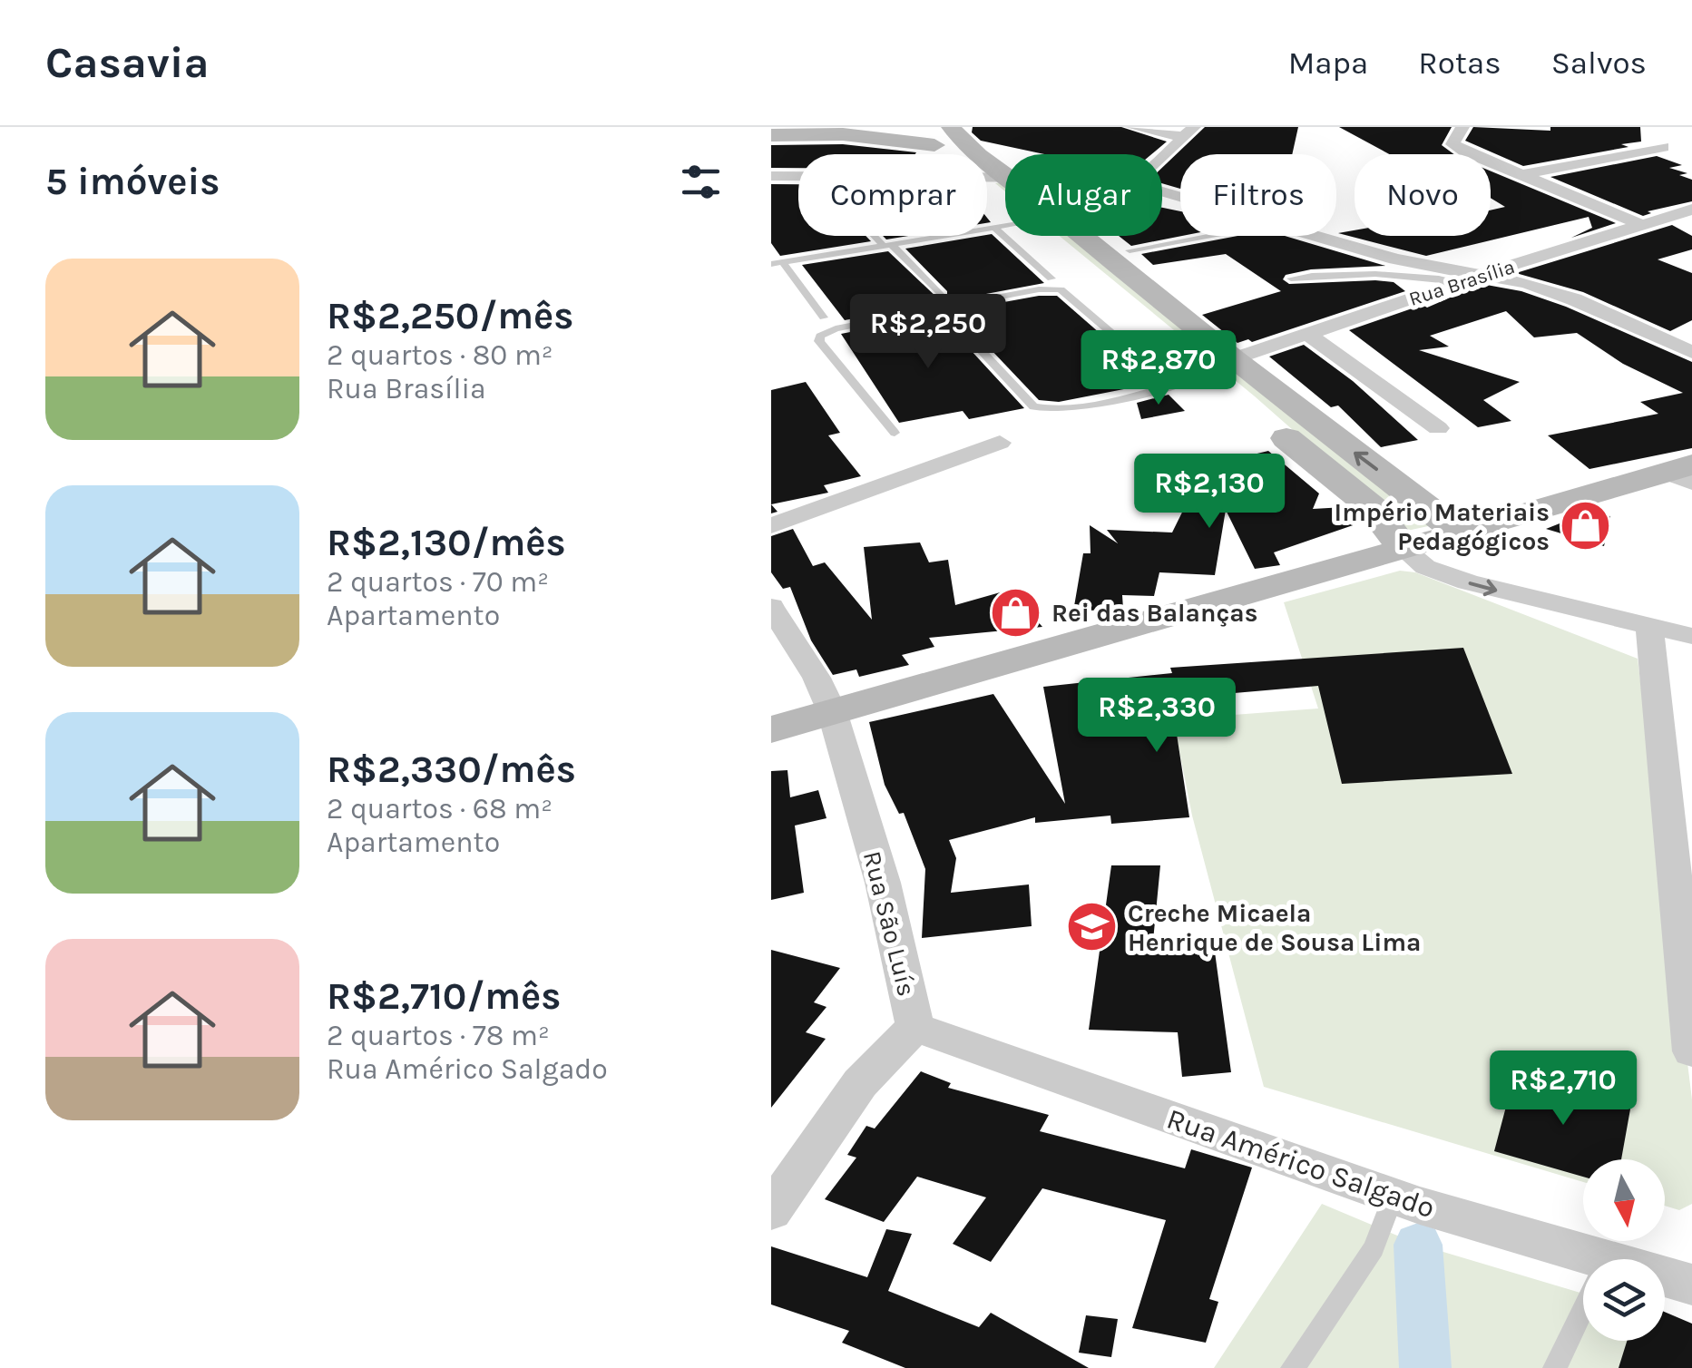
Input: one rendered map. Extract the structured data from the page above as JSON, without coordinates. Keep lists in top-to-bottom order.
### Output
{
  "streets": {
    "street": ["Rua Brasília", "Rua São Luís", "Rua Américo Salgado"]
  },
  "crossings": [
    ["Rua São Luís", "Rua Américo Salgado"]
  ],
  "places": {
    "shop": ["Império Materiais Pedagógicos", "Rei das Balanças"],
    "school or university": ["Creche Micaela Henrique de Sousa Lima"]
  },
  "north": "bottom",
  "page": {
    "header": "Casavia",
    "nav": ["Mapa", "Rotas", "Salvos"],
    "heading": "5 imóveis",
    "chip": [
      "Comprar",
      "Alugar",
      "Filtros",
      "Novo"
    ],
    "list": [
      {
        "name": "R$2,250/mês",
        "note": "2 quartos · 80 m² · Rua Brasília"
      },
      {
        "name": "R$2,130/mês",
        "note": "2 quartos · 70 m² · Apartamento"
      },
      {
        "name": "R$2,330/mês",
        "note": "2 quartos · 68 m² · Apartamento"
      },
      {
        "name": "R$2,710/mês",
        "note": "2 quartos · 78 m² · Rua Américo Salgado"
      }
    ],
    "price": [
      "R$2,250",
      "R$2,870",
      "R$2,130",
      "R$2,330",
      "R$2,710"
    ]
  }
}
